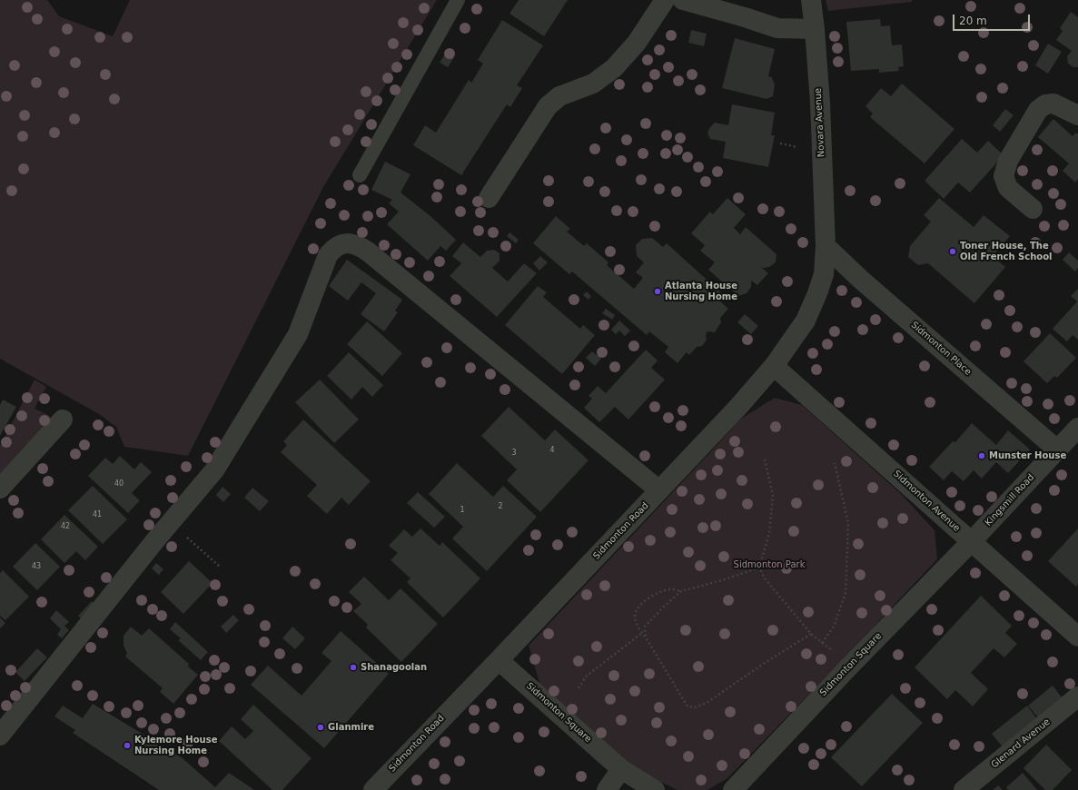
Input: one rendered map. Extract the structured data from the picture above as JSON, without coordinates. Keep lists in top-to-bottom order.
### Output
{
  "streets": {
    "street": [
      "Novara Avenue",
      "Sidmonton Place",
      "Kingsmill Road",
      "Sidmonton Avenue",
      "Sidmonton Road",
      "Sidmonton Square",
      "Glenard Avenue"
    ]
  },
  "crossings": [
    ["Novara Avenue", "Sidmonton Place"],
    ["Novara Avenue", "Sidmonton Road"],
    ["Sidmonton Place", "Kingsmill Road"],
    ["Sidmonton Place", "Sidmonton Road"],
    ["Kingsmill Road", "Sidmonton Avenue"],
    ["Kingsmill Road", "Sidmonton Square"],
    ["Sidmonton Avenue", "Sidmonton Road"],
    ["Sidmonton Avenue", "Sidmonton Square"],
    ["Sidmonton Road", "Sidmonton Square"]
  ],
  "parks": ["Sidmonton Park"],
  "places": [
    "Toner House, The Old French School",
    "Atlanta House Nursing Home",
    "Munster House",
    "Shanagoolan",
    "Glanmire",
    "Kylemore House Nursing Home"
  ],
  "house_numbers": [
    "4",
    "3",
    "40",
    "2",
    "1",
    "41",
    "42",
    "43"
  ],
  "scale_bar": "20 m"
}
